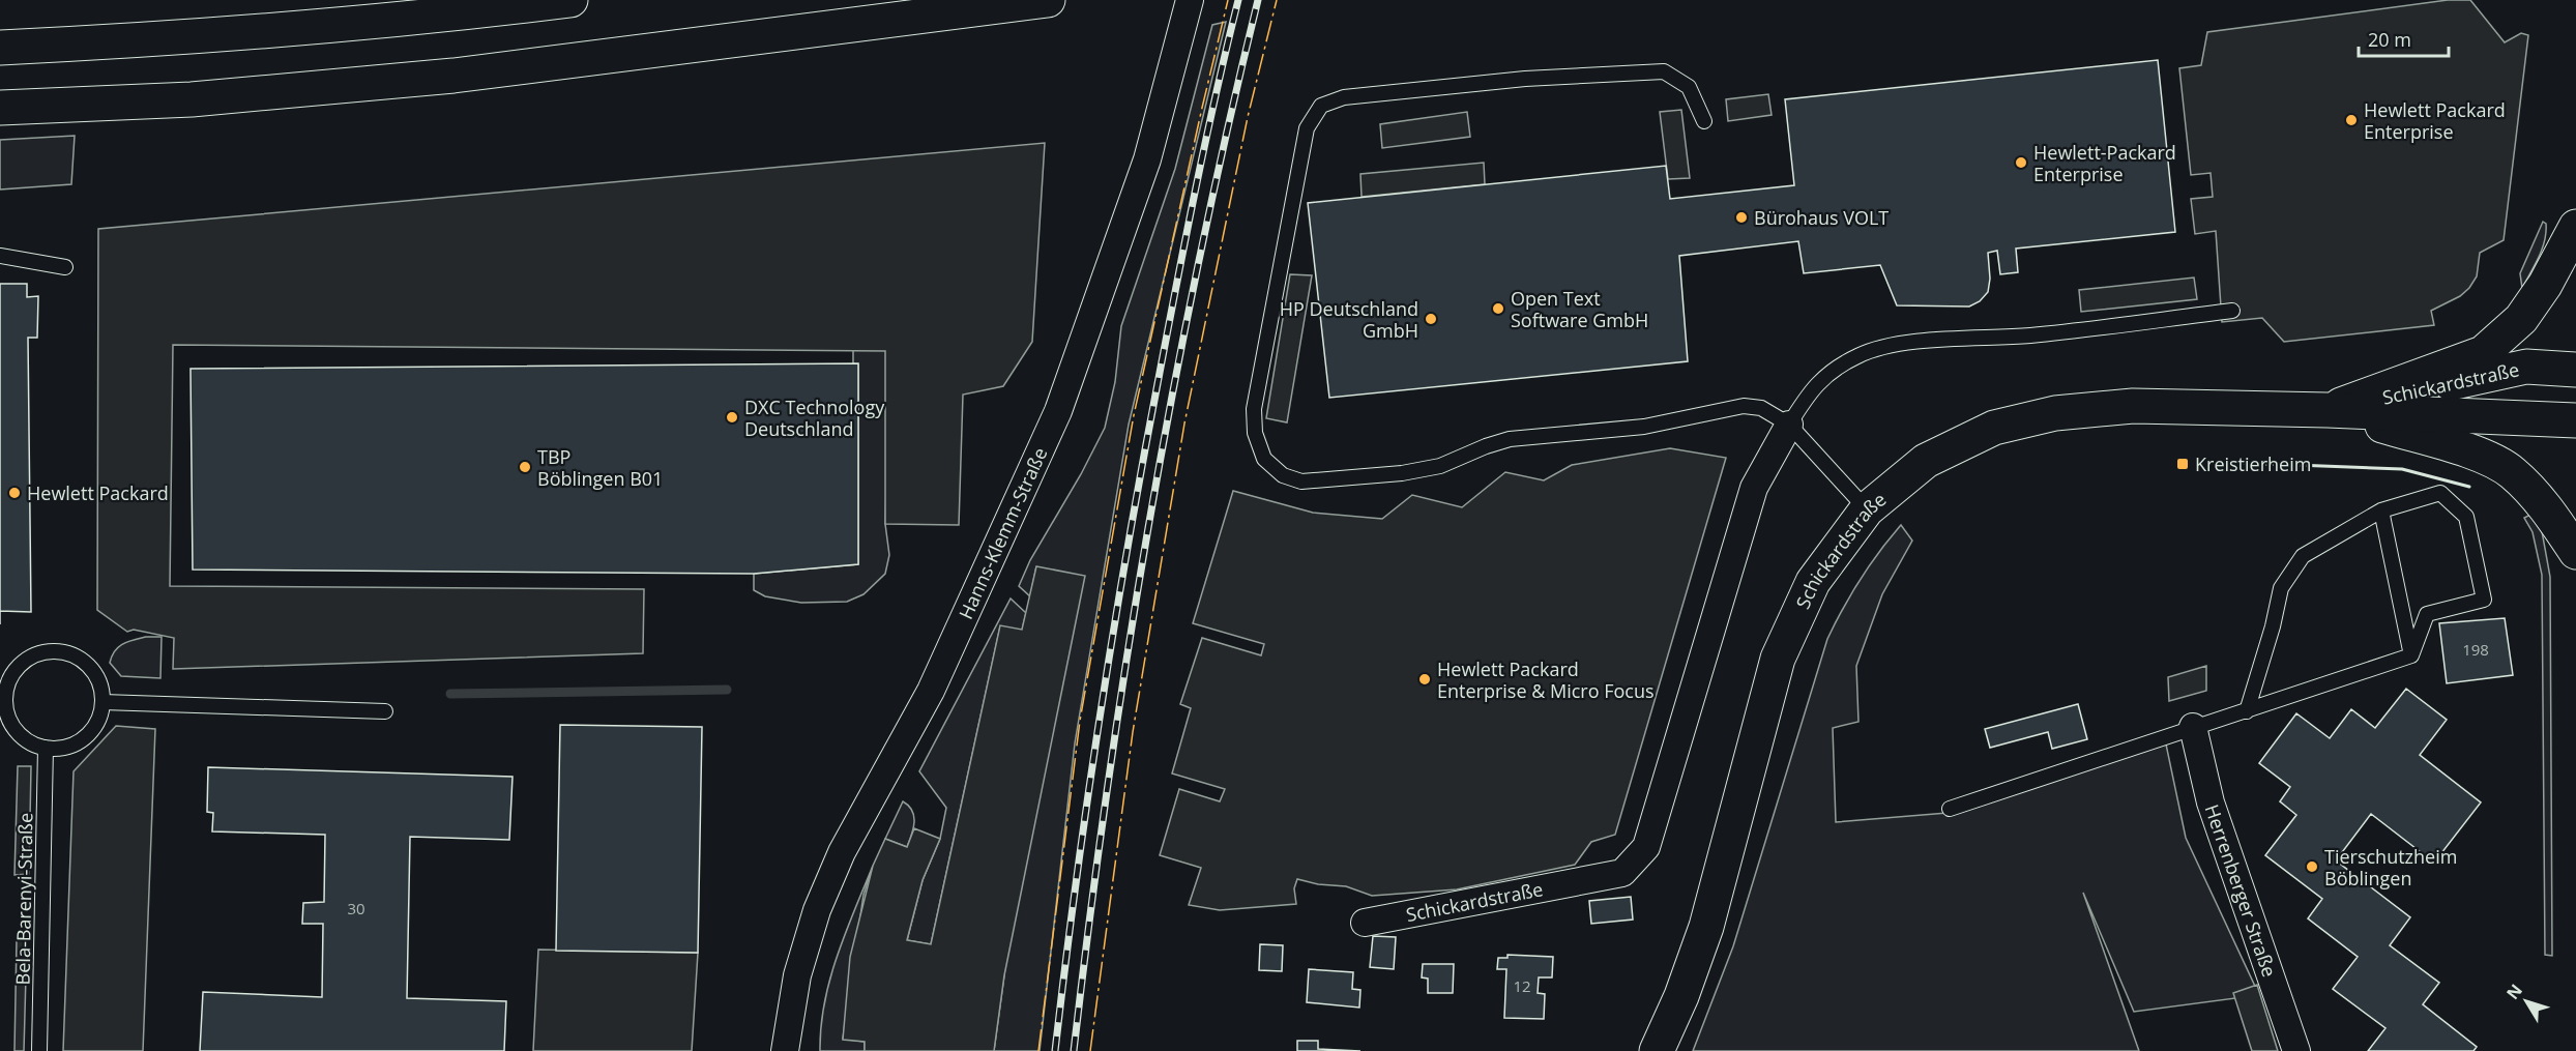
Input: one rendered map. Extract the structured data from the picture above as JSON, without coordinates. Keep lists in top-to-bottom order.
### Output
{
  "streets": {
    "main road": ["Schickardstraße"],
    "street": ["Hanns-Klemm-Straße", "Herrenberger Straße"],
    "lane": ["Bela-Barenyi-Straße"]
  },
  "places": {
    "other": [
      "Hewlett Packard Enterprise",
      "Hewlett-Packard Enterprise",
      "Bürohaus VOLT",
      "Open Text Software GmbH",
      "HP Deutschland GmbH",
      "DXC Technology Deutschland",
      "TBP Böblingen B01",
      "Hewlett Packard",
      "Hewlett Packard Enterprise & Micro Focus",
      "Tierschutzheim Böblingen"
    ],
    "transit": ["Kreistierheim"]
  },
  "house_numbers": ["198", "30", "12"],
  "scale_bar": "20 m",
  "north": "top left"
}
